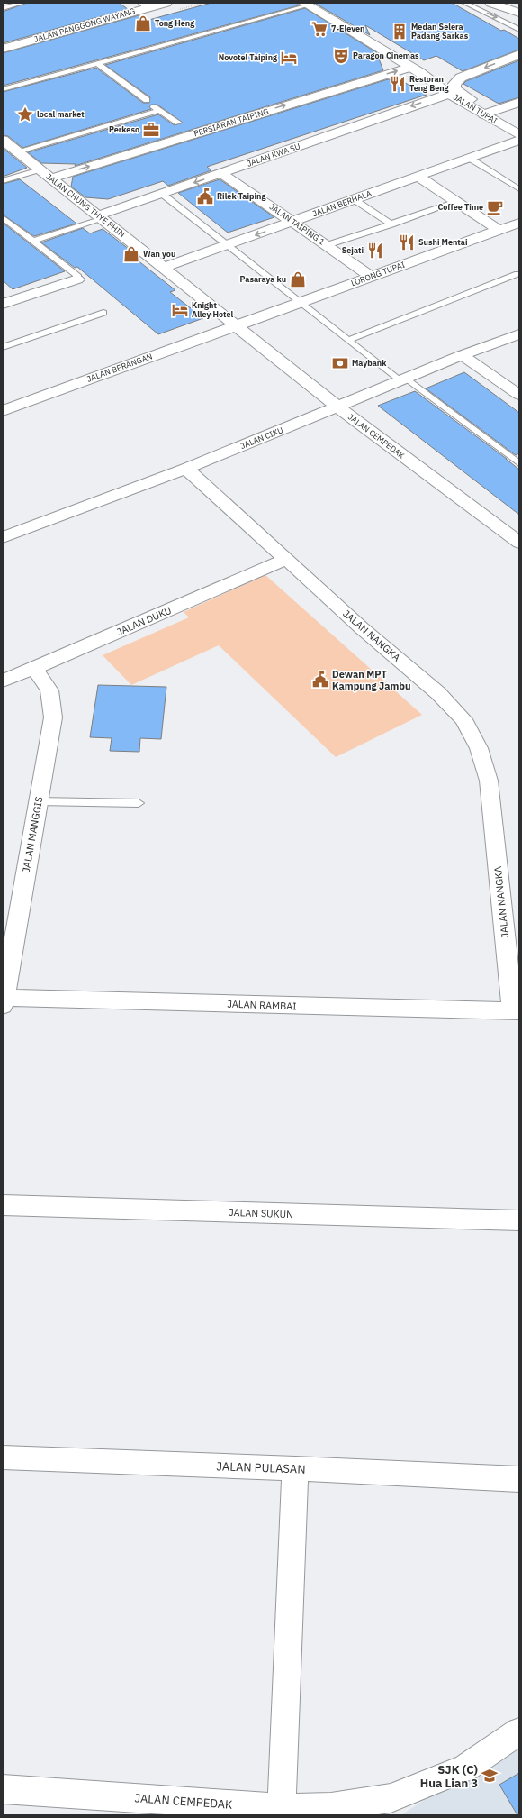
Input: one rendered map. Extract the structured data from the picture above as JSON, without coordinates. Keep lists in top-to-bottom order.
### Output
{
  "streets": {
    "street": [
      "JALAN PANGGONG WAYANG",
      "JALAN TUPAI",
      "PERSIARAN TAIPING",
      "JALAN KWA SU",
      "JALAN BERHALA",
      "JALAN CHUNG THYE PHIN",
      "JALAN TAIPING 1",
      "LORONG TUPAI",
      "JALAN BERANGAN",
      "JALAN CEMPEDAK",
      "JALAN CIKU",
      "JALAN DUKU",
      "JALAN NANGKA",
      "JALAN MANGGIS",
      "JALAN RAMBAI",
      "JALAN SUKUN",
      "JALAN PULASAN"
    ]
  },
  "crossings": [
    ["JALAN TUPAI", "PERSIARAN TAIPING"],
    ["JALAN TUPAI", "JALAN KWA SU"],
    ["PERSIARAN TAIPING", "JALAN CHUNG THYE PHIN"],
    ["JALAN KWA SU", "JALAN CHUNG THYE PHIN"],
    ["JALAN KWA SU", "JALAN TAIPING 1"],
    ["JALAN BERHALA", "JALAN CHUNG THYE PHIN"],
    ["JALAN BERHALA", "JALAN TAIPING 1"],
    ["JALAN CHUNG THYE PHIN", "LORONG TUPAI"],
    ["JALAN CHUNG THYE PHIN", "JALAN BERANGAN"],
    ["JALAN CHUNG THYE PHIN", "JALAN CEMPEDAK"],
    ["JALAN TAIPING 1", "LORONG TUPAI"],
    ["LORONG TUPAI", "JALAN BERANGAN"],
    ["LORONG TUPAI", "JALAN CEMPEDAK"],
    ["JALAN BERANGAN", "JALAN CEMPEDAK"],
    ["JALAN CEMPEDAK", "JALAN CIKU"],
    ["JALAN CIKU", "JALAN NANGKA"],
    ["JALAN DUKU", "JALAN NANGKA"],
    ["JALAN DUKU", "JALAN MANGGIS"],
    ["JALAN NANGKA", "JALAN RAMBAI"],
    ["JALAN MANGGIS", "JALAN RAMBAI"]
  ],
  "one_way": ["PERSIARAN TAIPING", "JALAN KWA SU"],
  "places": {
    "shop": ["Tong Heng", "Wan you", "Pasaraya ku"],
    "supermarket": ["7-Eleven"],
    "building": ["Medan Selera Padang Sarkas"],
    "theatre": ["Paragon Cinemas"],
    "hotel": ["Novotel Taiping", "Knight Alley Hotel"],
    "restaurant": ["Restoran Teng Beng", "Sushi Mentai", "Sejati"],
    "place": ["local market"],
    "office": ["Perkeso"],
    "public building": ["Rilek Taiping", "Dewan MPT Kampung Jambu"],
    "cafe": ["Coffee Time"],
    "bank": ["Maybank"],
    "school or university": ["SJK (C) Hua Lian 3"]
  }
}
